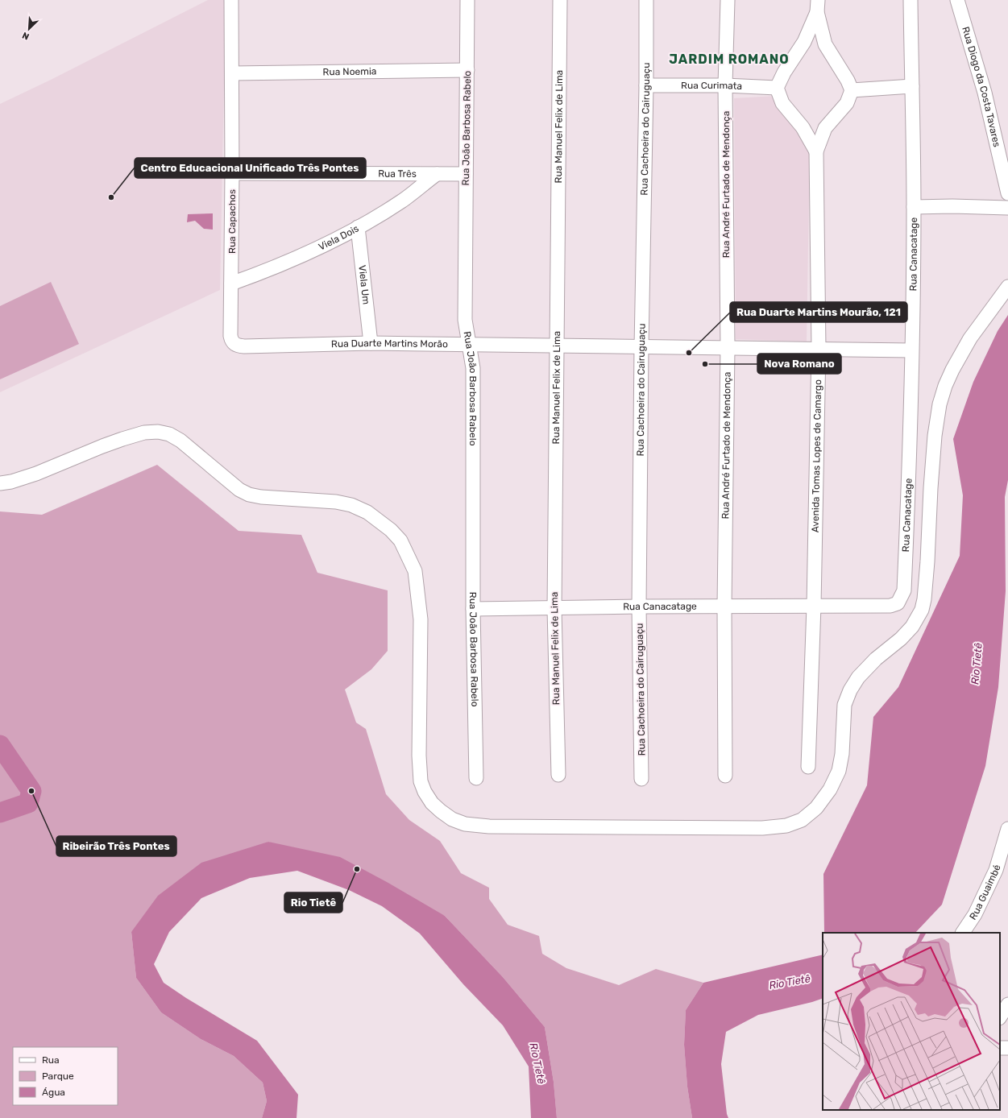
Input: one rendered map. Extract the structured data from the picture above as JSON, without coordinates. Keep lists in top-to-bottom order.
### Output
{
  "streets": {
    "street": [
      "Rua Noemia",
      "Rua Curimata",
      "Rua Diogo da Costa Tavares",
      "Rua Manuel Felix de Lima",
      "Rua João Barbosa Rabelo",
      "Rua Cachoeira do Cairuguaçu",
      "Rua Três",
      "Rua André Furtado de Mendonça",
      "Rua Capachos",
      "Viela Dois",
      "Rua Canacatage",
      "Viela Um",
      "Rua Duarte Martins Morão",
      "Avenida Tomas Lopes de Camargo",
      "Rua Guaimbé"
    ]
  },
  "crossings": [
    ["Rua Noemia", "Rua João Barbosa Rabelo"],
    ["Rua Noemia", "Rua Capachos"],
    ["Rua Curimata", "Rua Cachoeira do Cairuguaçu"],
    ["Rua Curimata", "Rua André Furtado de Mendonça"],
    ["Rua Curimata", "Avenida Tomas Lopes de Camargo"],
    ["Rua Manuel Felix de Lima", "Rua Canacatage"],
    ["Rua Manuel Felix de Lima", "Rua Duarte Martins Morão"],
    ["Rua João Barbosa Rabelo", "Rua Três"],
    ["Rua João Barbosa Rabelo", "Rua Canacatage"],
    ["Rua João Barbosa Rabelo", "Rua Duarte Martins Morão"],
    ["Rua Cachoeira do Cairuguaçu", "Rua Canacatage"],
    ["Rua Cachoeira do Cairuguaçu", "Rua Duarte Martins Morão"],
    ["Rua Três", "Rua Capachos"],
    ["Rua Três", "Viela Dois"],
    ["Rua André Furtado de Mendonça", "Rua Canacatage"],
    ["Rua André Furtado de Mendonça", "Rua Duarte Martins Morão"],
    ["Rua Capachos", "Viela Dois"],
    ["Rua Capachos", "Rua Duarte Martins Morão"],
    ["Viela Dois", "Viela Um"],
    ["Rua Canacatage", "Rua Duarte Martins Morão"],
    ["Rua Canacatage", "Avenida Tomas Lopes de Camargo"],
    ["Viela Um", "Rua Duarte Martins Morão"],
    ["Rua Duarte Martins Morão", "Avenida Tomas Lopes de Camargo"]
  ],
  "districts": ["JARDIM ROMANO"],
  "water": ["Rio Tietê"],
  "places": [
    "Centro Educacional Unificado Três Pontes",
    "Rua Duarte Martins Mourão, 121",
    "Nova Romano",
    "Ribeirão Três Pontes",
    "Rio Tietê"
  ],
  "legend": ["Rua", "Parque", "Água"],
  "north": "bottom left"
}
